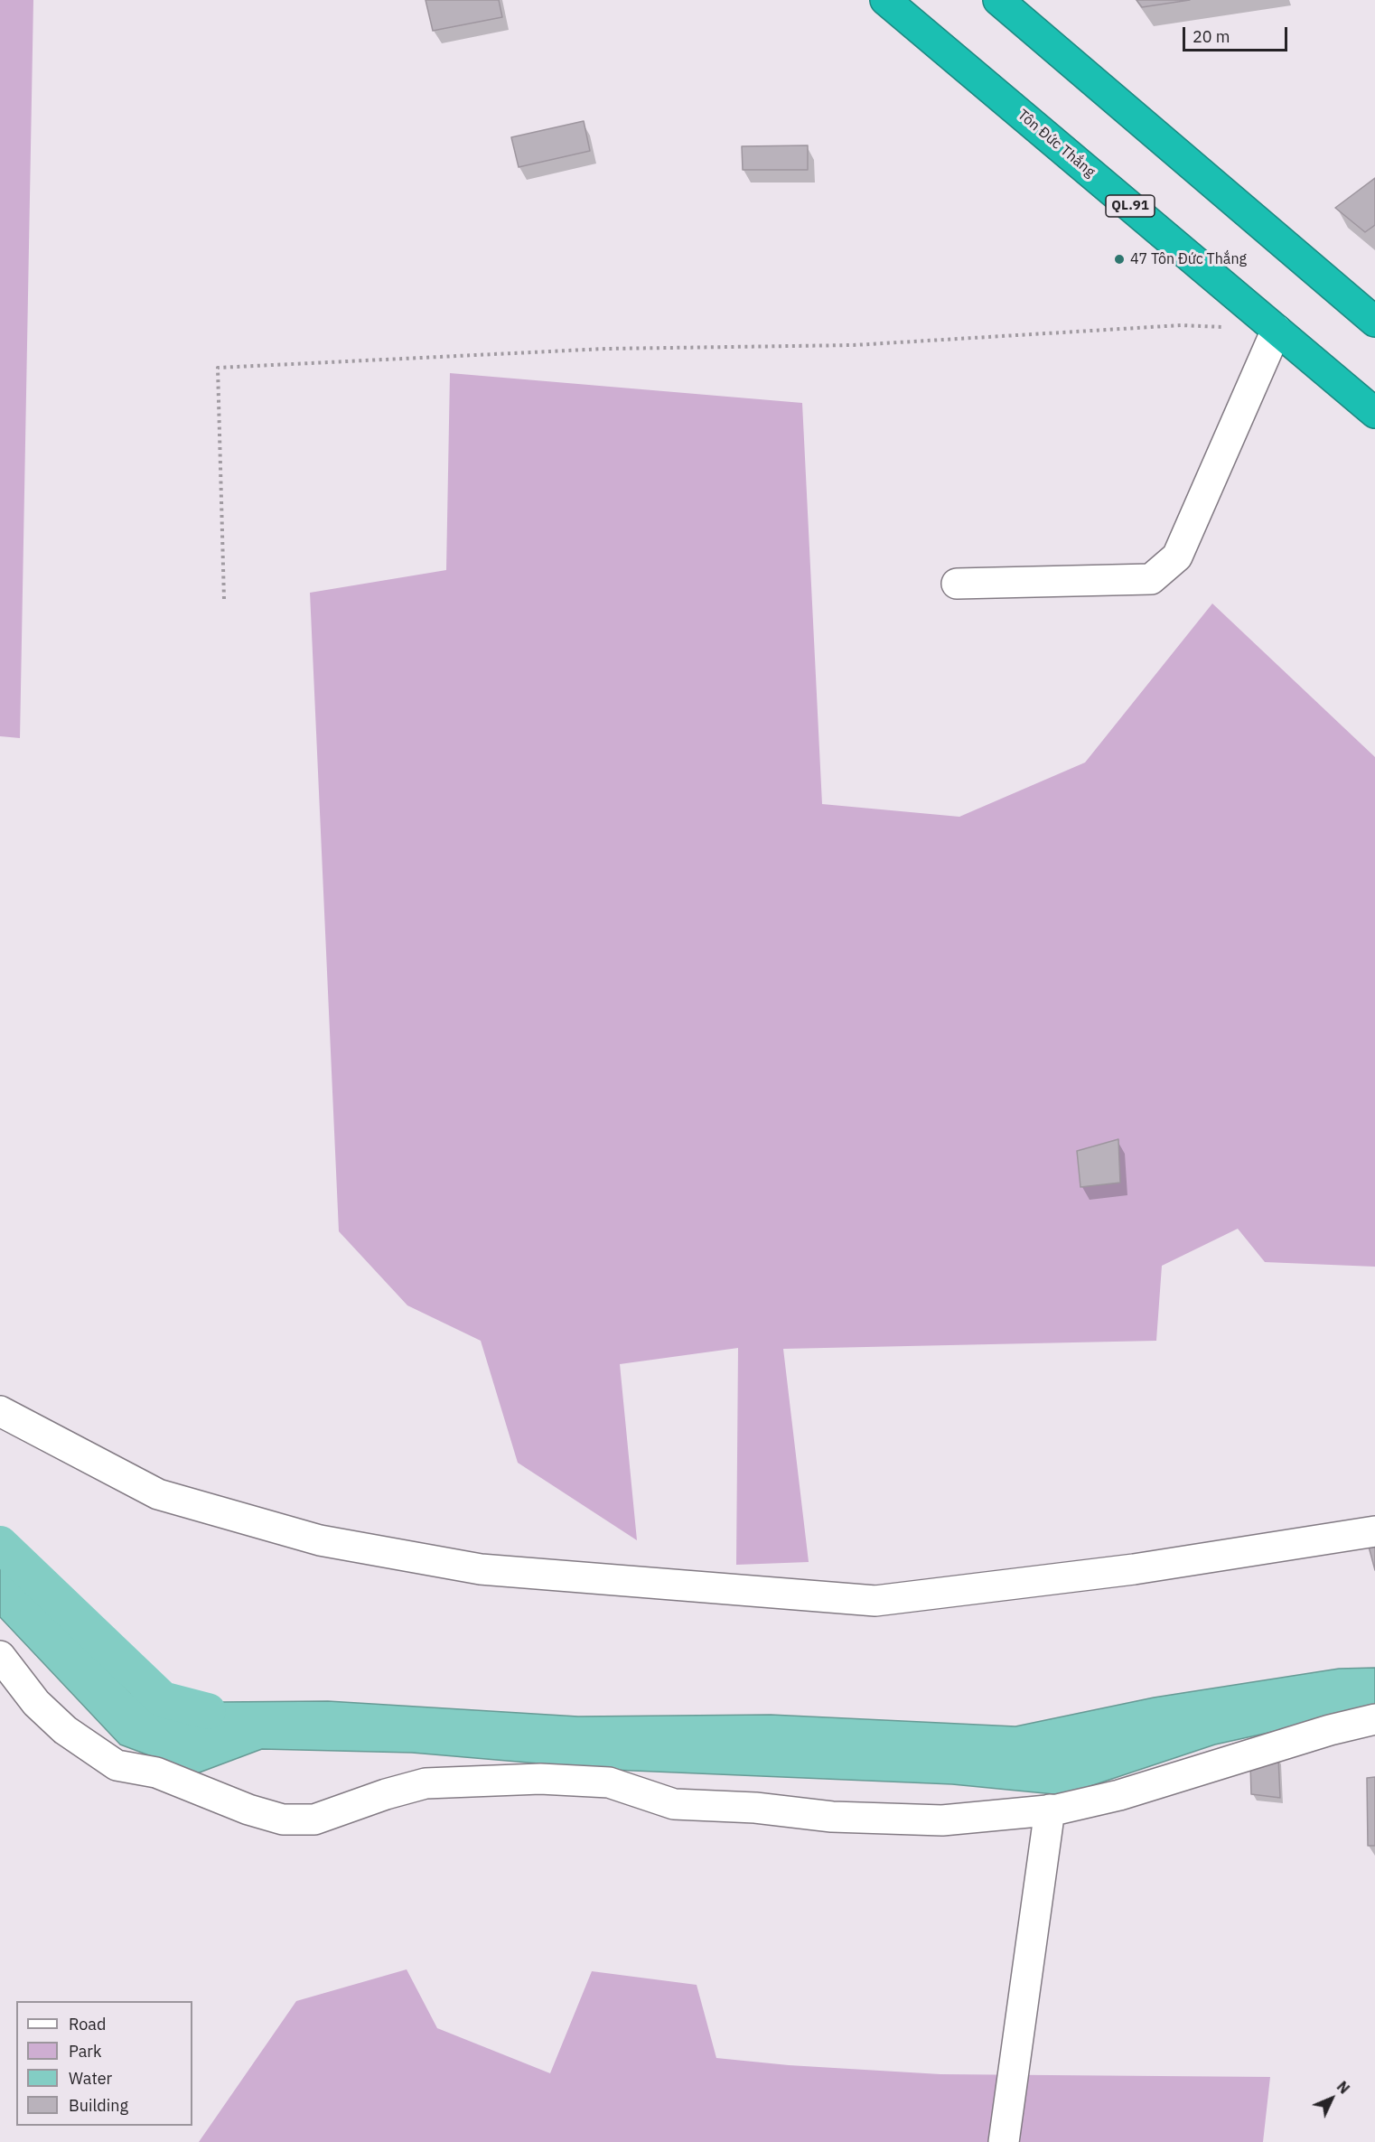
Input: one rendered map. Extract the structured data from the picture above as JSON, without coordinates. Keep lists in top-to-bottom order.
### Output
{
  "streets": {
    "highway": ["Tôn Đức Thắng", "QL.91"]
  },
  "places": ["47 Tôn Đức Thắng"],
  "legend": [
    "Road",
    "Park",
    "Water",
    "Building"
  ],
  "scale_bar": "20 m",
  "north": "top right"
}
